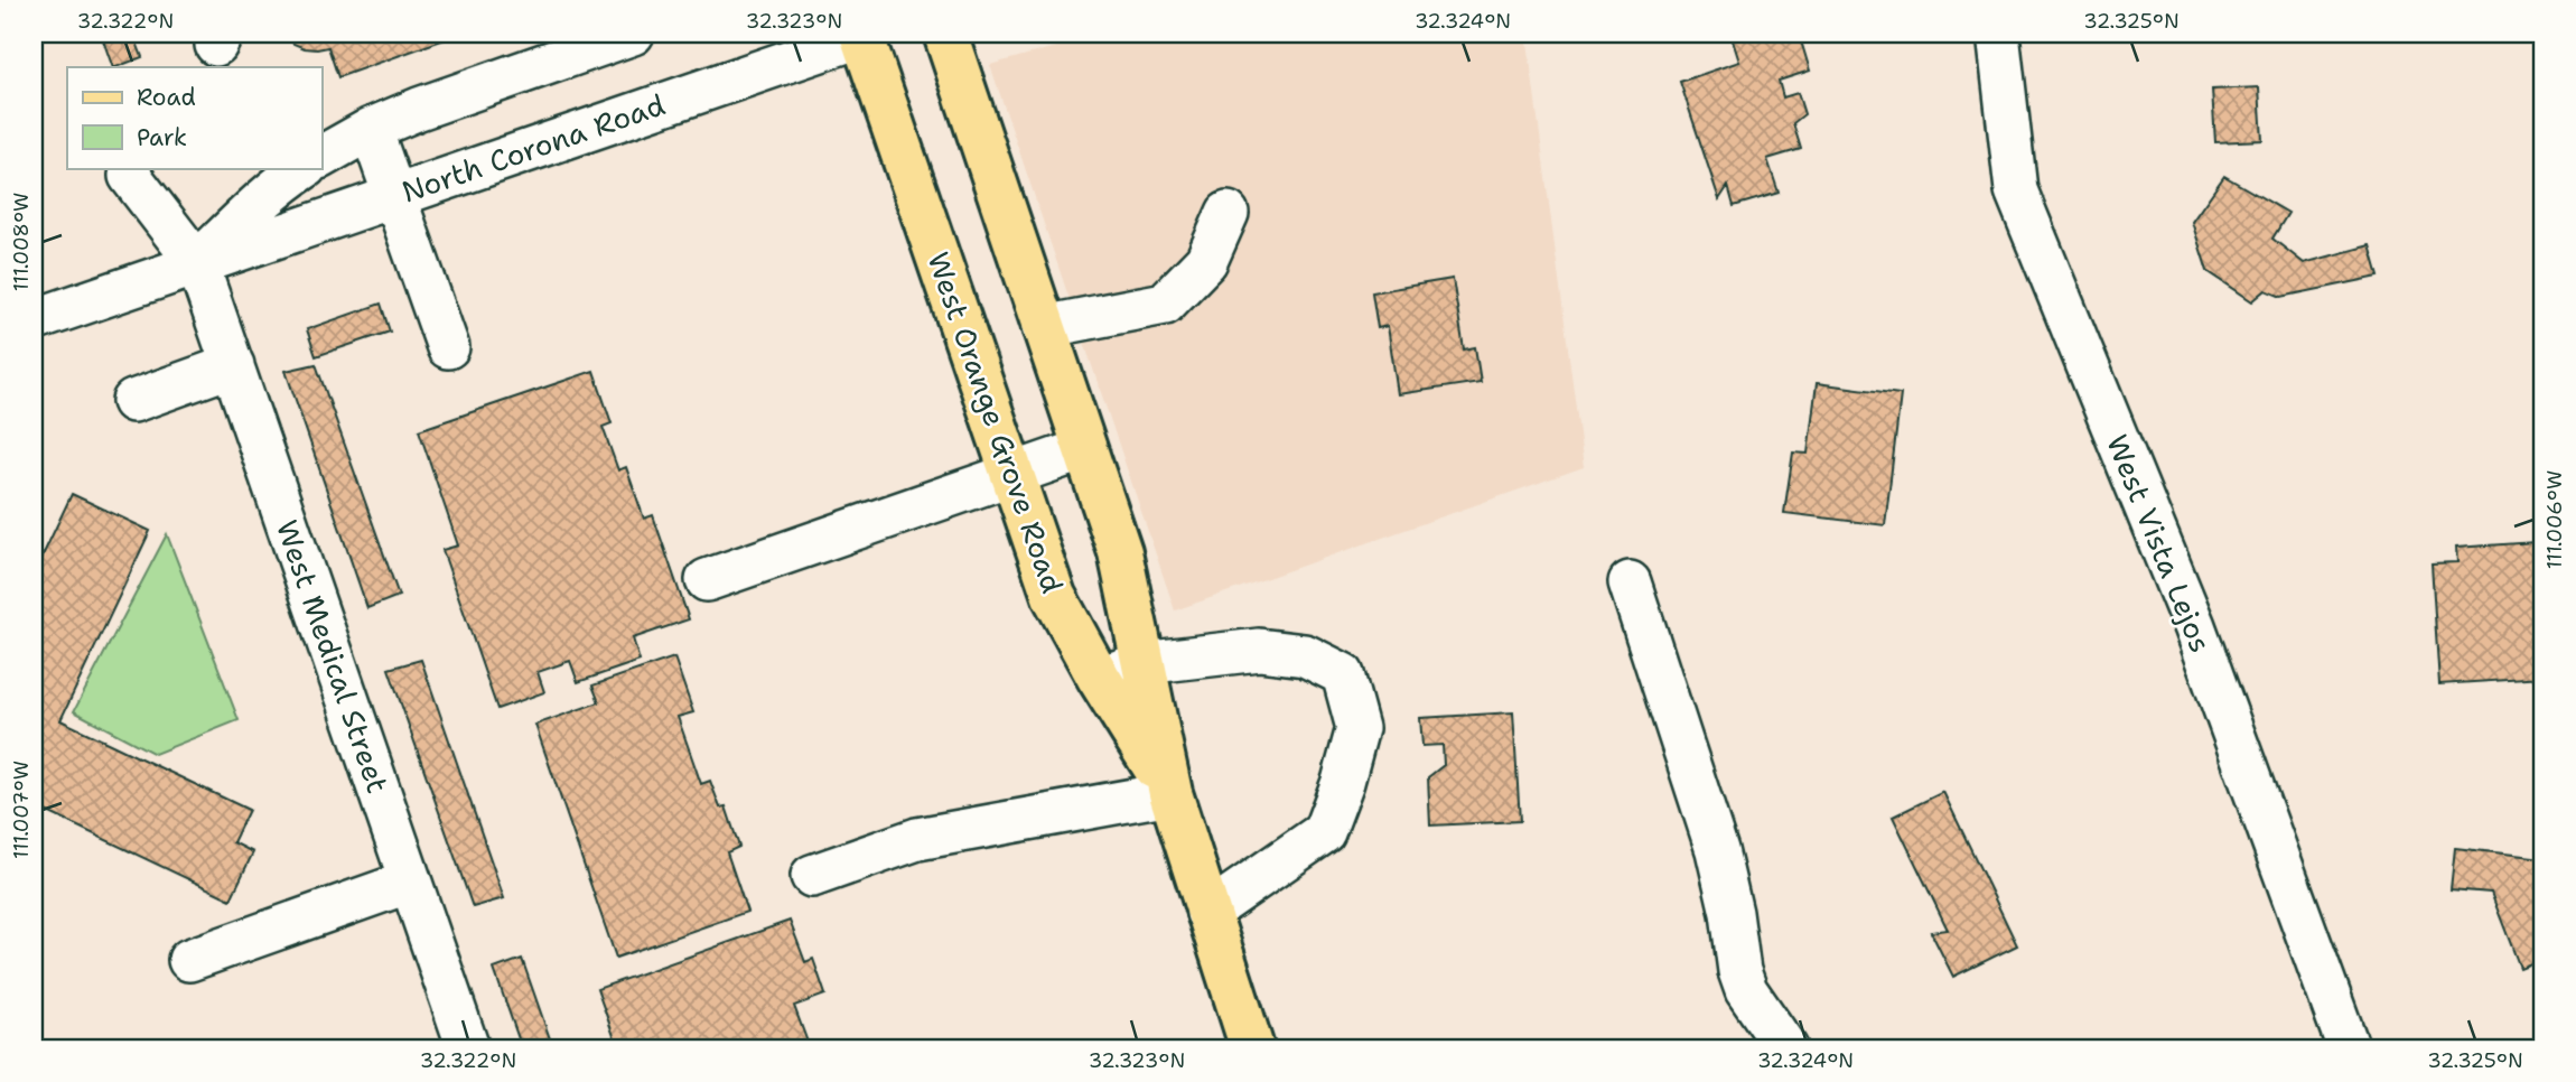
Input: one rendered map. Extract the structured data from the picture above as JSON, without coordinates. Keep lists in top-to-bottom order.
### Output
{
  "streets": {
    "main road": ["West Orange Grove Road"],
    "street": ["North Corona Road", "West Vista Lejos", "West Medical Street"]
  },
  "crossings": [
    ["North Corona Road", "West Orange Grove Road"],
    ["North Corona Road", "West Medical Street"]
  ],
  "legend": ["Road", "Park"],
  "coordinates": [
    "32.322°N",
    "32.323°N",
    "32.324°N",
    "32.325°N",
    "111.008°W",
    "111.006°W",
    "111.007°W"
  ]
}
